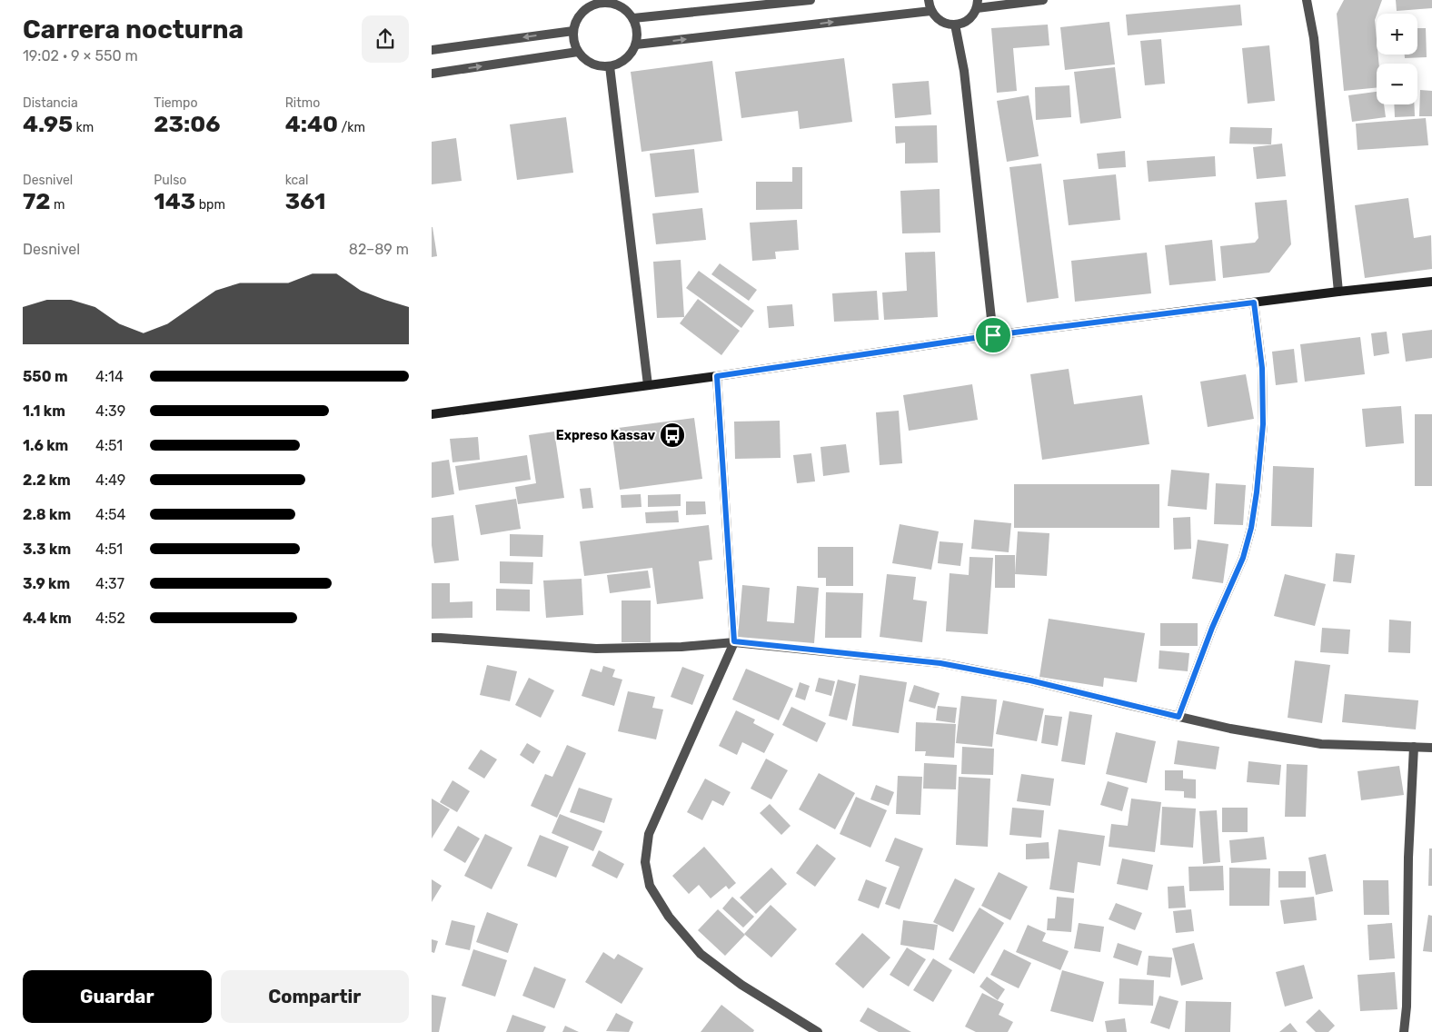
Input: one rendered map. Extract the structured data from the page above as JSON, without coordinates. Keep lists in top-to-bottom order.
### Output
{
  "places": {
    "bus stop": ["Expreso Kassav"]
  },
  "page": {
    "heading": ["Carrera nocturna", "19:02 · 9 × 550 m"],
    "map_buttons": ["+", "−"],
    "stats": [
      ["Distancia", "4.95 km"],
      ["Tiempo", "23:06"],
      ["Ritmo", "4:40 /km"],
      ["Desnivel", "72 m"],
      ["Pulso", "143 bpm"],
      ["kcal", "361"]
    ],
    "chart": ["Desnivel", "82–89 m"],
    "list": [
      {
        "name": "550 m",
        "note": "4:14"
      },
      {
        "name": "1.1 km",
        "note": "4:39"
      },
      {
        "name": "1.6 km",
        "note": "4:51"
      },
      {
        "name": "2.2 km",
        "note": "4:49"
      },
      {
        "name": "2.8 km",
        "note": "4:54"
      },
      {
        "name": "3.3 km",
        "note": "4:51"
      },
      {
        "name": "3.9 km",
        "note": "4:37"
      },
      {
        "name": "4.4 km",
        "note": "4:52"
      }
    ],
    "buttons": ["Guardar", "Compartir"]
  }
}
